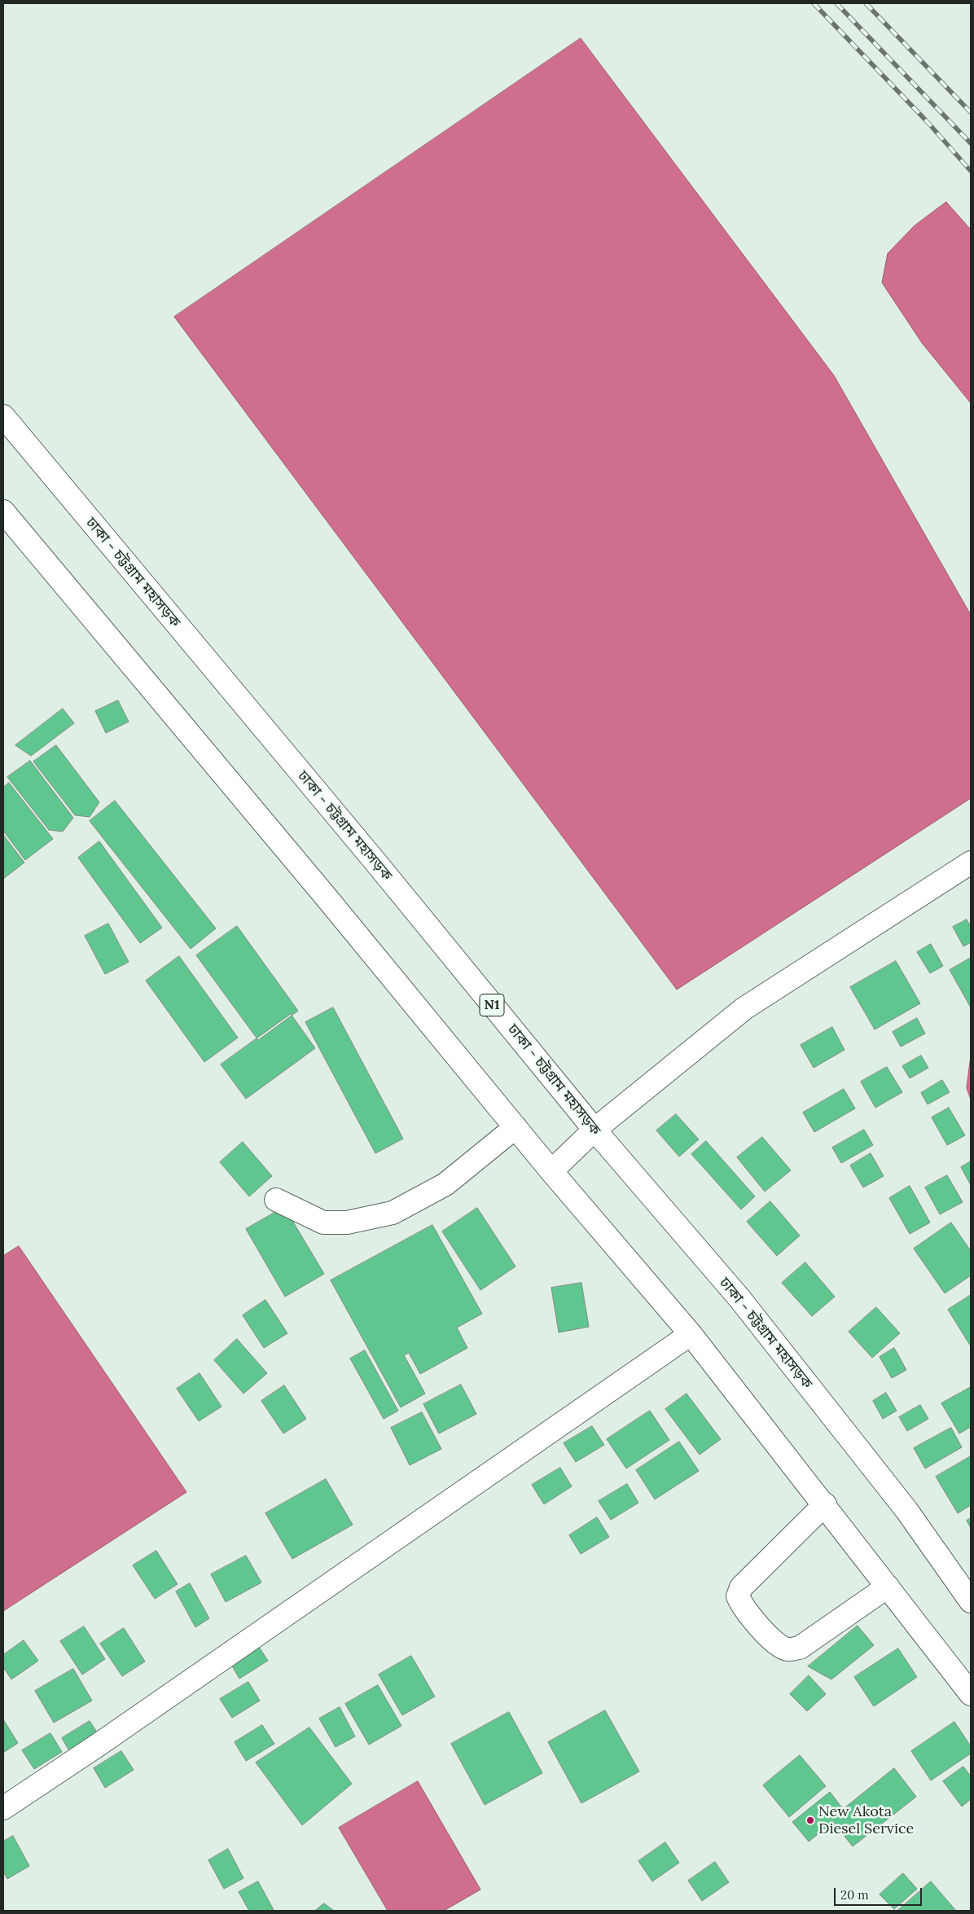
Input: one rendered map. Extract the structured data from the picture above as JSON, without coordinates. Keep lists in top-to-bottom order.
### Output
{
  "streets": {
    "main road": ["ঢাকা - চট্টগ্রাম মহাসড়ক", "N1"]
  },
  "places": ["New Akota Diesel Service"],
  "scale_bar": "20 m"
}
